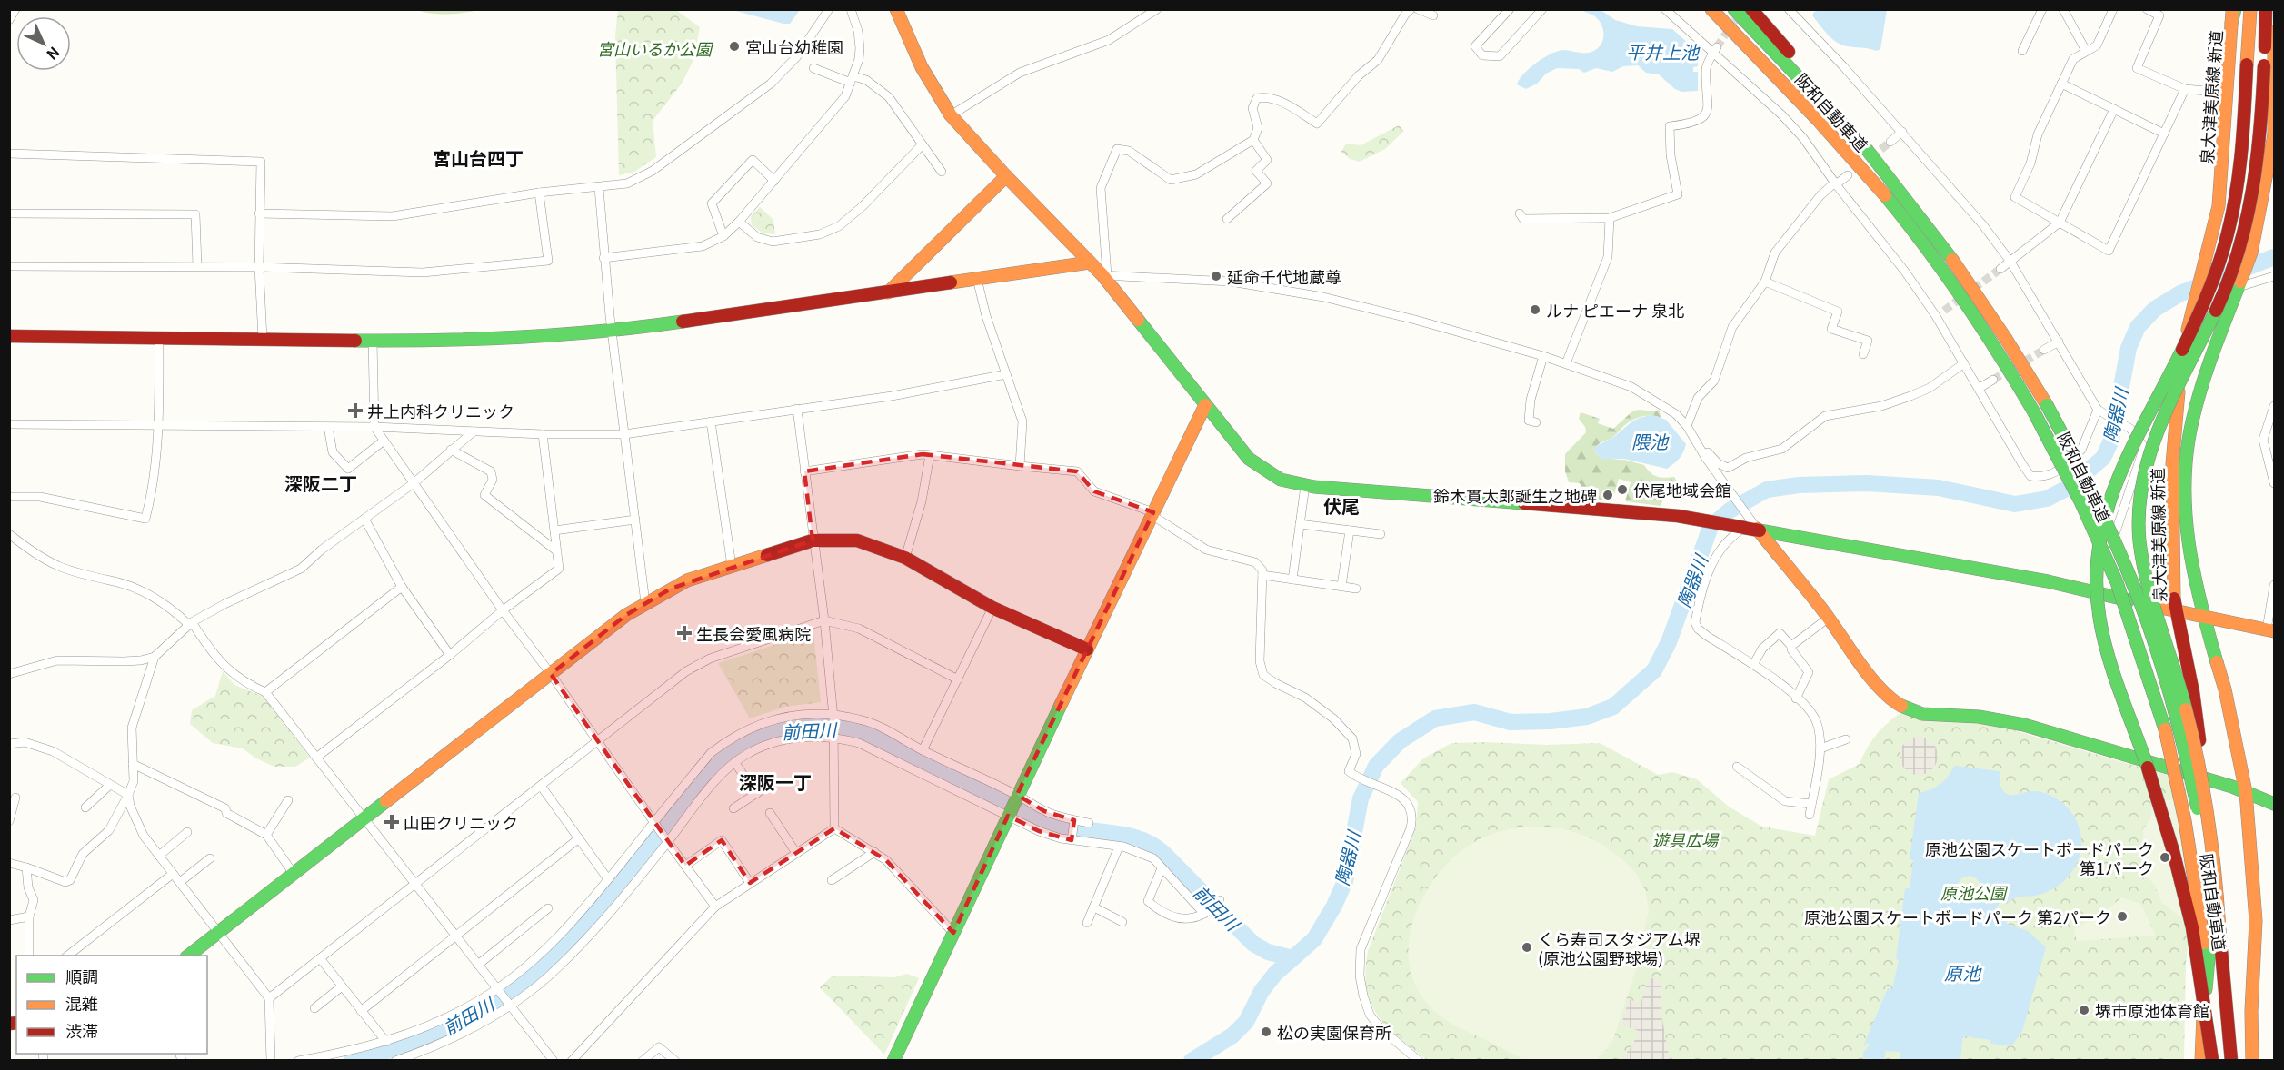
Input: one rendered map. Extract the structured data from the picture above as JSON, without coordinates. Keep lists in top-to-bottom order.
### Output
{
  "streets": {
    "main road": ["泉大津美原線 新道", "阪和自動車道"]
  },
  "districts": [
    "宮山台四丁",
    "深阪二丁",
    "伏尾",
    "深阪一丁"
  ],
  "water": [
    "平井上池",
    "陶器川",
    "隈池",
    "前田川",
    "原池"
  ],
  "parks": ["宮山いるか公園", "遊具広場", "原池公園"],
  "places": {
    "other": [
      "宮山台幼稚園",
      "延命千代地蔵尊",
      "ルナ ピエーナ 泉北",
      "伏尾地域会館",
      "鈴木貫太郎誕生之地碑",
      "原池公園スケートボードパーク 第1パーク",
      "原池公園スケートボードパーク 第2パーク",
      "くら寿司スタジアム堺 (原池公園野球場)",
      "堺市原池体育館",
      "松の実園保育所"
    ],
    "health": ["井上内科クリニック", "生長会愛風病院", "山田クリニック"]
  },
  "legend": ["順調", "混雑", "渋滞"],
  "north": "bottom right"
}
